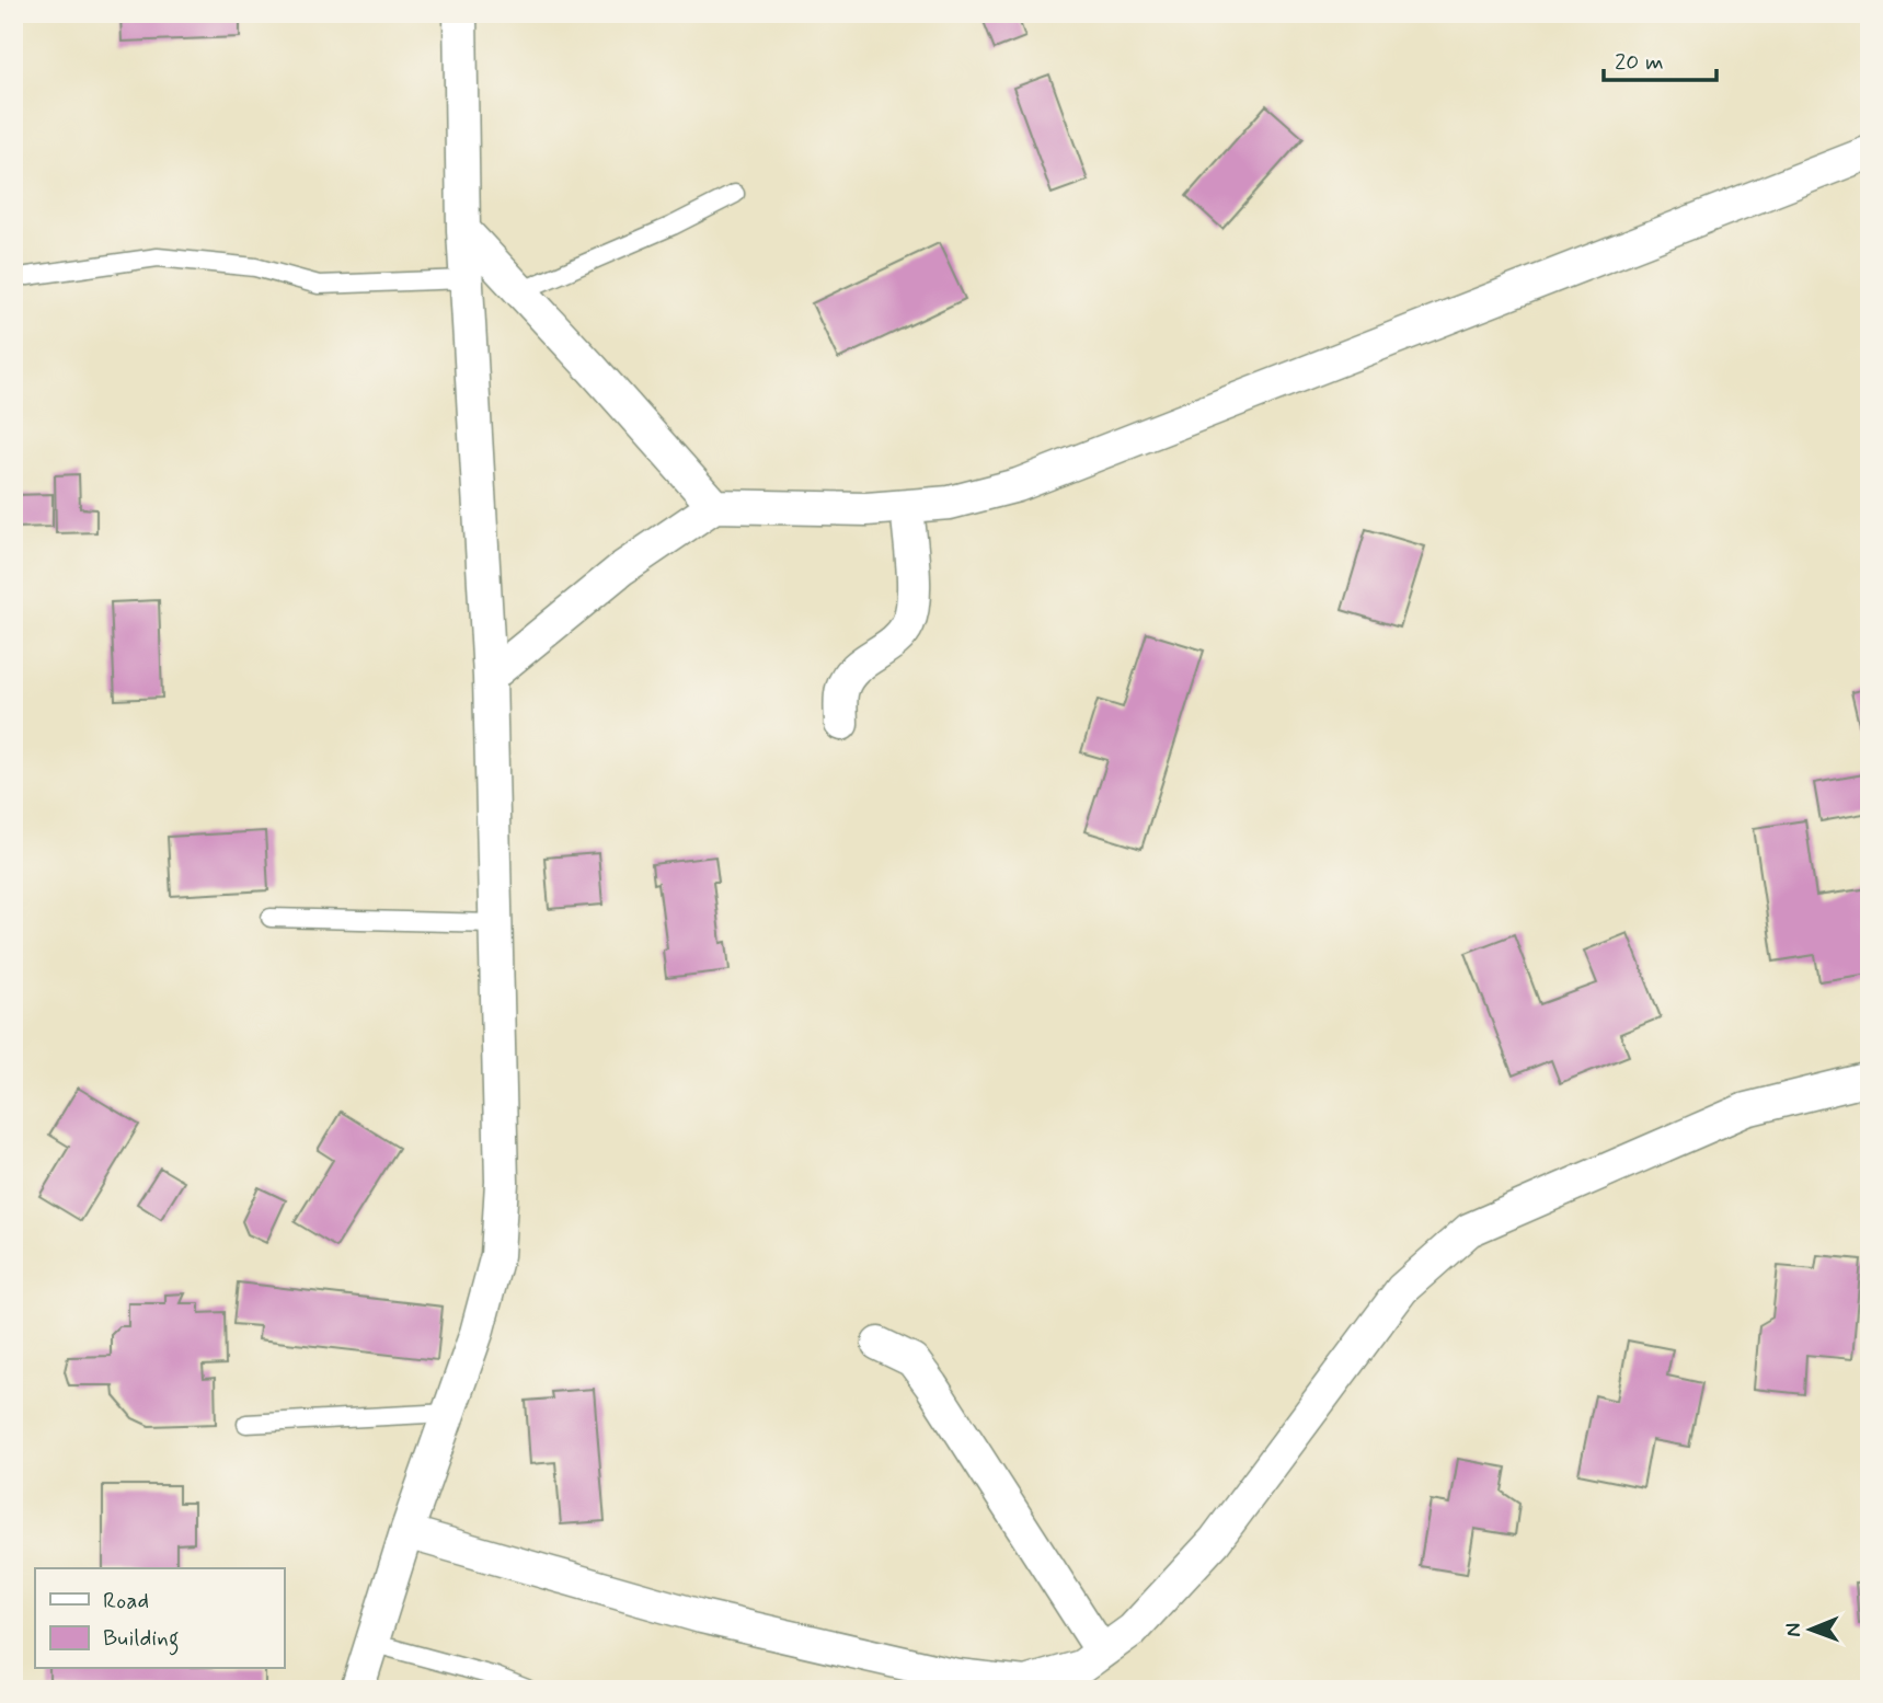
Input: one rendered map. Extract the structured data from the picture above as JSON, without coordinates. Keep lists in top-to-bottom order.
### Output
{
  "legend": ["Road", "Building"],
  "scale_bar": "20 m",
  "north": "left"
}
